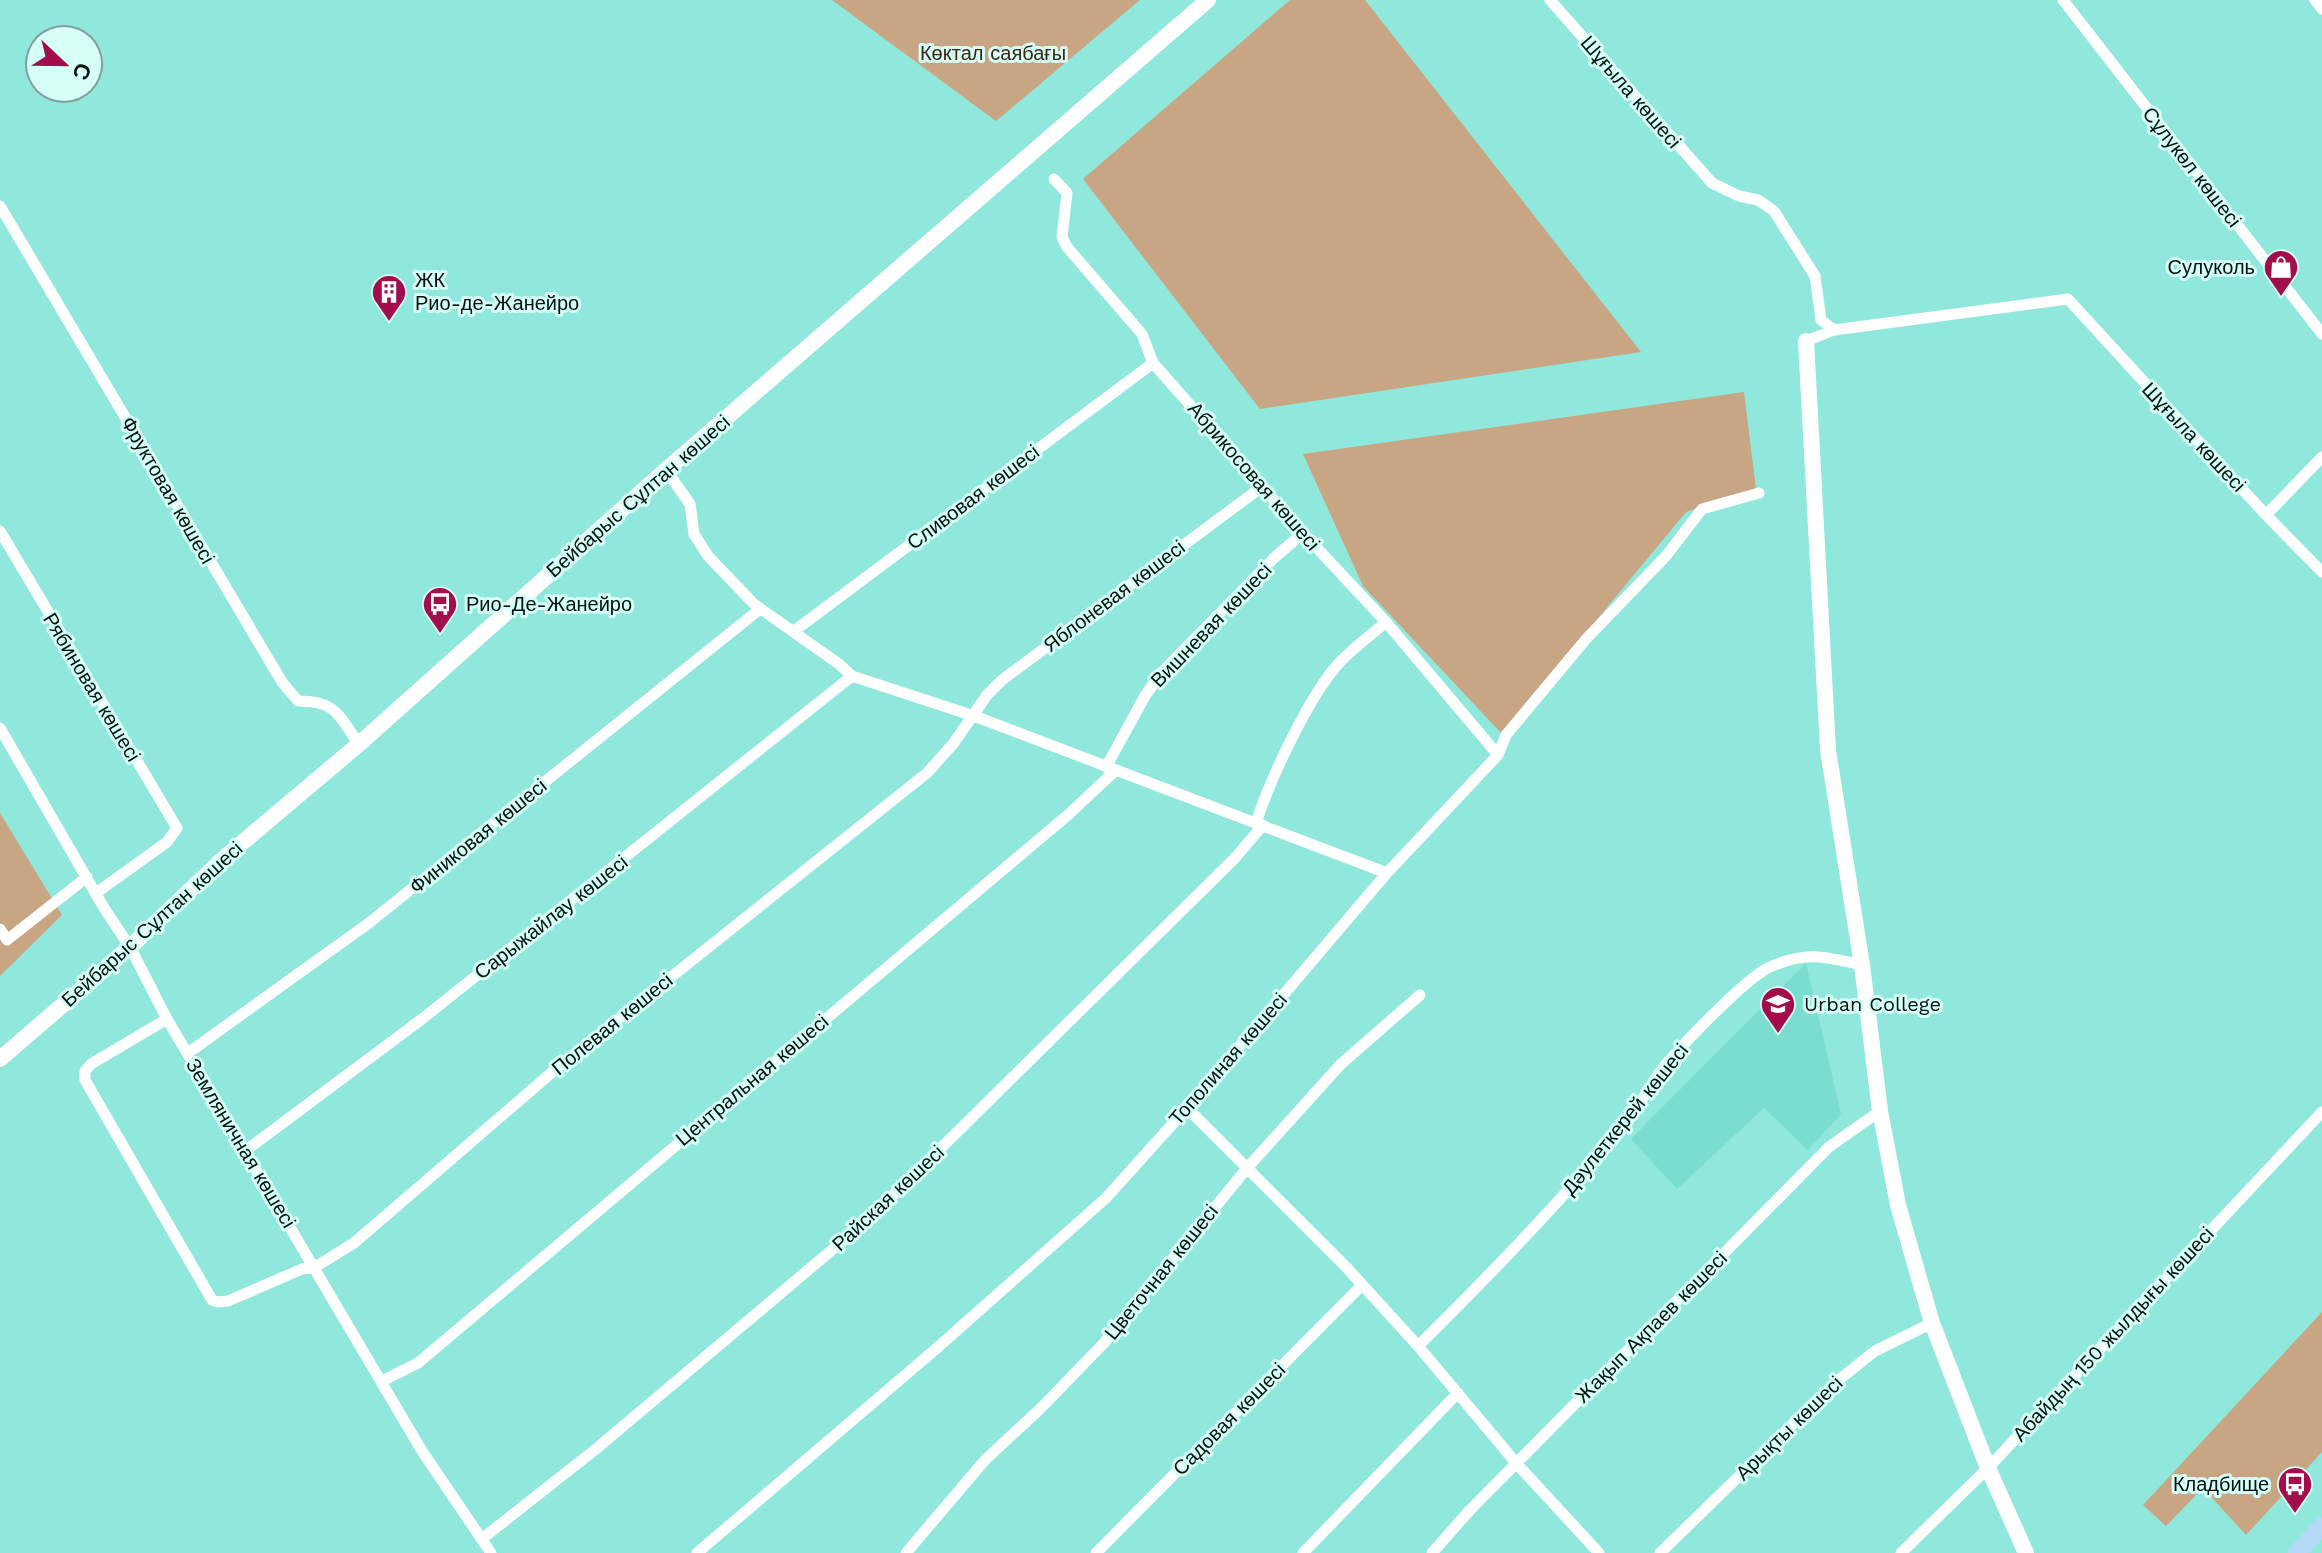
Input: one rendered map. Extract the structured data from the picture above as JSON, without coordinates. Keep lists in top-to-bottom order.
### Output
{
  "streets": {
    "street": [
      "Шұғыла көшесі",
      "Сұлукөл көшесі",
      "Абрикосовая көшесі",
      "Фруктовая көшесі",
      "Бейбарыс Сұлтан көшесі",
      "Сливовая көшесі",
      "Яблоневая көшесі",
      "Вишневая көшесі",
      "Рябиновая көшесі",
      "Финиковая көшесі",
      "Сарыжайлау көшесі",
      "Полевая көшесі",
      "Тополиная көшесі",
      "Центральная көшесі",
      "Дәулеткерей көшесі",
      "Земляничная көшесі",
      "Райская көшесі",
      "Цветочная көшесі",
      "Жақып Ақпаев көшесі",
      "Абайдың 150 жылдығы көшесі",
      "Садовая көшесі",
      "Арықты көшесі"
    ]
  },
  "crossings": [
    ["Абрикосовая көшесі", "Сливовая көшесі"],
    ["Абрикосовая көшесі", "Яблоневая көшесі"],
    ["Абрикосовая көшесі", "Вишневая көшесі"],
    ["Абрикосовая көшесі", "Тополиная көшесі"],
    ["Абрикосовая көшесі", "Райская көшесі"],
    ["Фруктовая көшесі", "Бейбарыс Сұлтан көшесі"],
    ["Бейбарыс Сұлтан көшесі", "Земляничная көшесі"],
    ["Яблоневая көшесі", "Полевая көшесі"],
    ["Вишневая көшесі", "Центральная көшесі"],
    ["Рябиновая көшесі", "Земляничная көшесі"],
    ["Финиковая көшесі", "Земляничная көшесі"],
    ["Сарыжайлау көшесі", "Земляничная көшесі"],
    ["Полевая көшесі", "Земляничная көшесі"],
    ["Центральная көшесі", "Земляничная көшесі"],
    ["Земляничная көшесі", "Райская көшесі"]
  ],
  "parks": ["Көктал саябағы"],
  "places": {
    "shop": ["Сулуколь"],
    "building": ["ЖК Рио-де-Жанейро"],
    "bus stop": ["Рио-Де-Жанейро", "Кладбище"],
    "school or university": ["Urban College"]
  },
  "north": "right"
}
